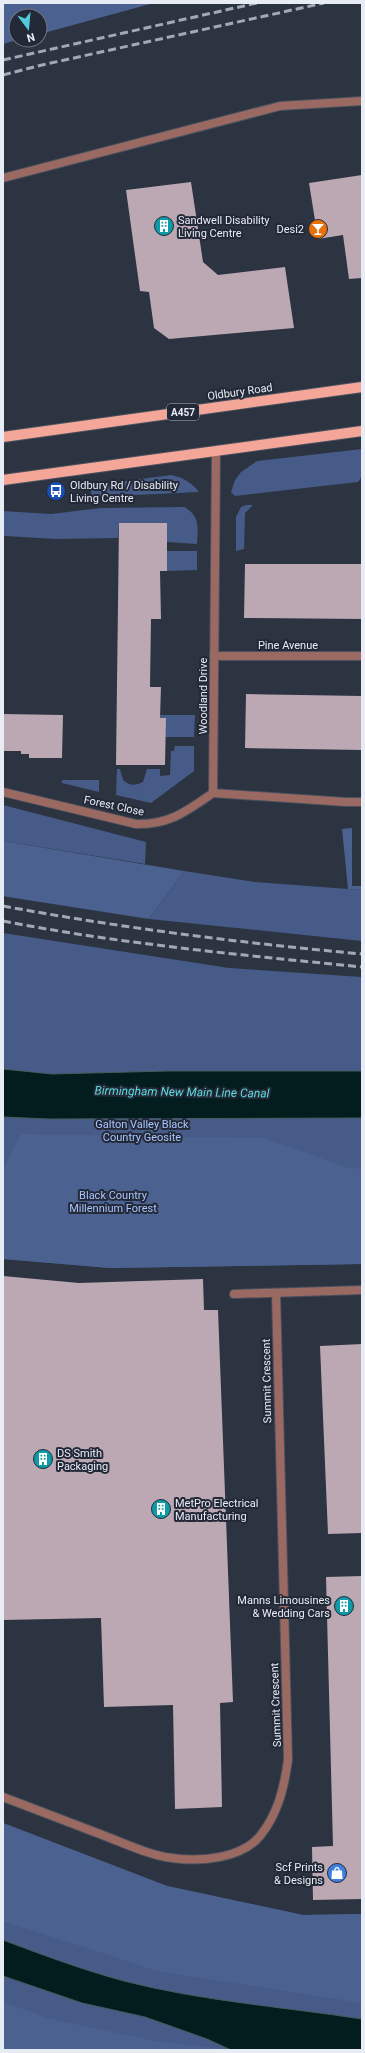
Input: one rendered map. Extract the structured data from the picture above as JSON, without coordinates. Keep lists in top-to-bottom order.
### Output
{
  "streets": {
    "main road": ["Oldbury Road", "A457"],
    "street": [
      "Pine Avenue",
      "Woodland Drive",
      "Forest Close",
      "Summit Crescent"
    ]
  },
  "crossings": [
    ["Pine Avenue", "Woodland Drive"],
    ["Woodland Drive", "Forest Close"]
  ],
  "water": ["Birmingham New Main Line Canal"],
  "parks": ["Galton Valley Black Country Geosite", "Black Country Millennium Forest"],
  "places": {
    "building": [
      "Sandwell Disability Living Centre",
      "DS Smith Packaging",
      "MetPro Electrical Manufacturing",
      "Manns Limousines & Wedding Cars"
    ],
    "bar": ["Desi2"],
    "bus stop": ["Oldbury Rd / Disability Living Centre"],
    "shop": ["Scf Prints & Designs"]
  },
  "north": "bottom"
}
